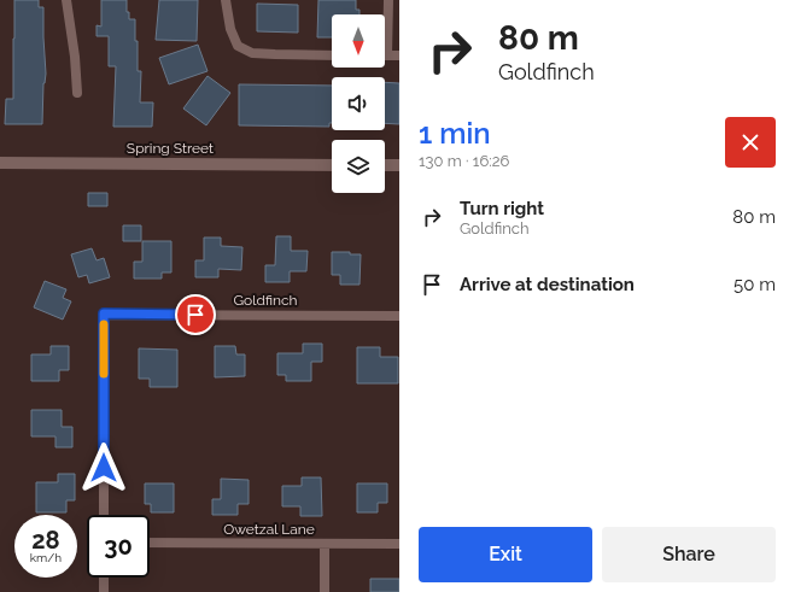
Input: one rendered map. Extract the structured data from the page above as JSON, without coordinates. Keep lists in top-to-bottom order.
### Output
{
  "streets": {
    "street": ["Spring Street", "Goldfinch", "Owetzal Lane"]
  },
  "north": "bottom",
  "page": {
    "turn": ["80 m", "Goldfinch"],
    "heading": ["1 min", "130 m · 16:26"],
    "list": [
      {
        "name": "Turn right",
        "note": "Goldfinch",
        "value": "80 m"
      },
      {
        "name": "Arrive at destination",
        "value": "50 m"
      }
    ],
    "speed": "28 km/h",
    "limit": "30",
    "buttons": ["Exit", "Share"]
  }
}
